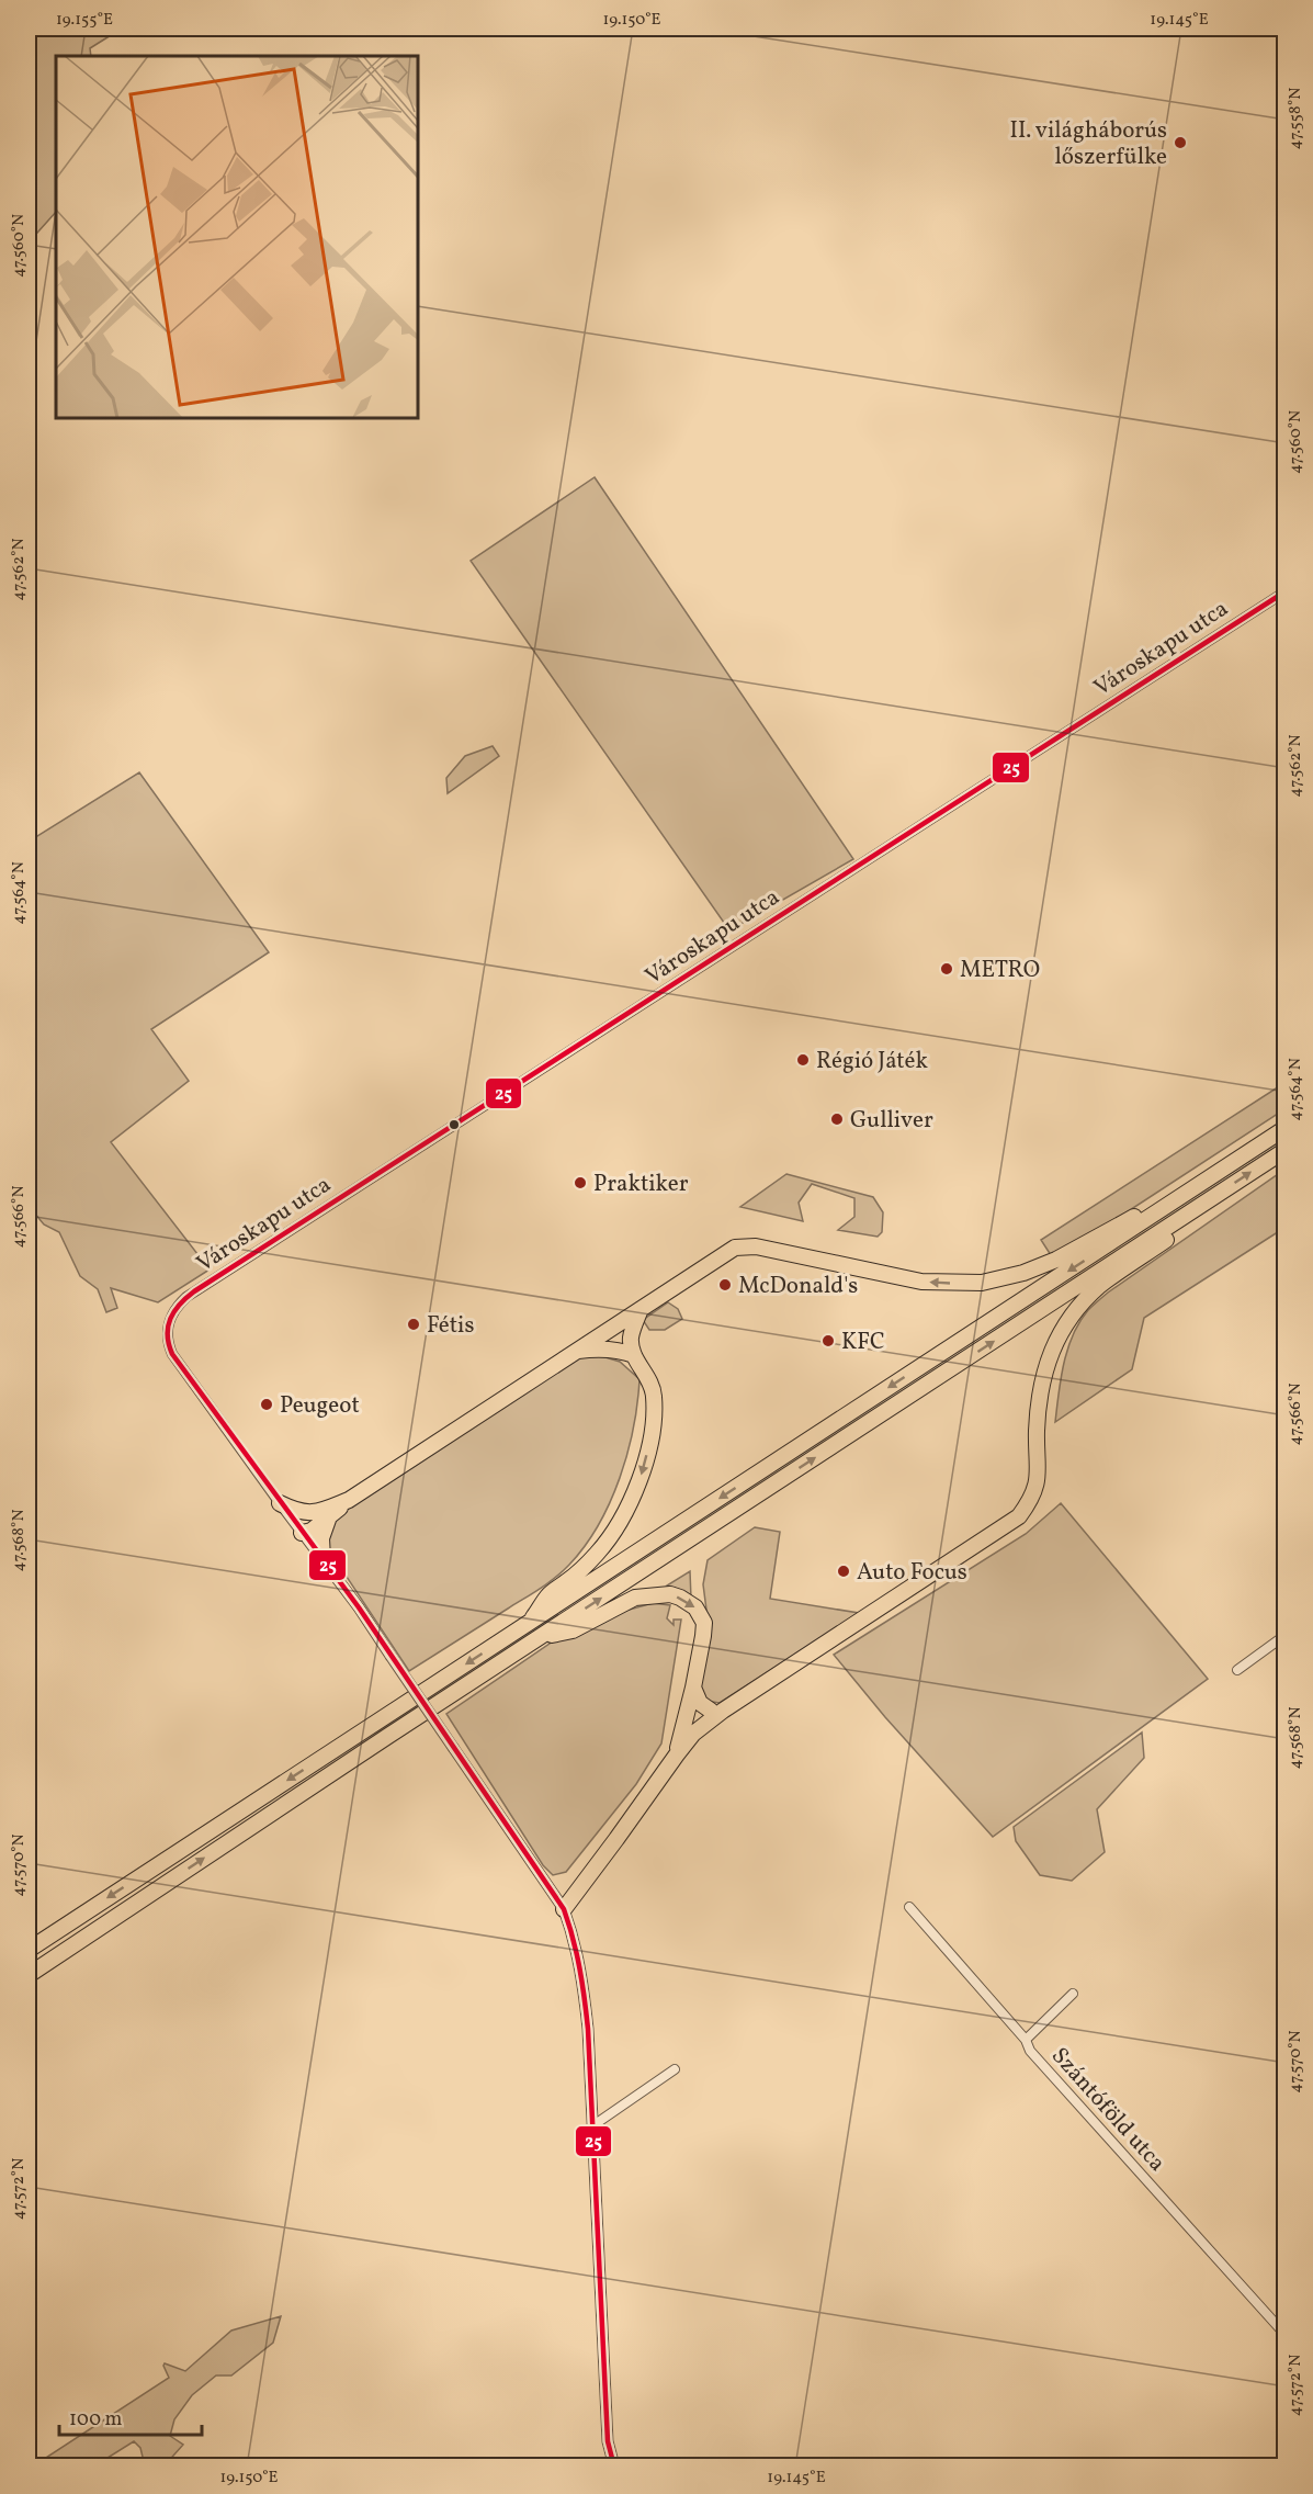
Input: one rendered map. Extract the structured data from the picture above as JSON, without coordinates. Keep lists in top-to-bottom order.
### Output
{
  "streets": {
    "street": ["Városkapu utca", "Szántóföld utca"]
  },
  "places": [
    "II. világháborús lőszerfülke",
    "METRO",
    "Régió Játék",
    "Gulliver",
    "Praktiker",
    "McDonald's",
    "Fétis",
    "KFC",
    "Peugeot",
    "Auto Focus"
  ],
  "lines": ["transit line 25"],
  "scale_bar": "100 m",
  "coordinates": [
    "19.155°E",
    "19.150°E",
    "19.145°E",
    "47.558°N",
    "47.560°N",
    "47.562°N",
    "47.564°N",
    "47.566°N",
    "47.568°N",
    "47.570°N",
    "47.572°N"
  ]
}
